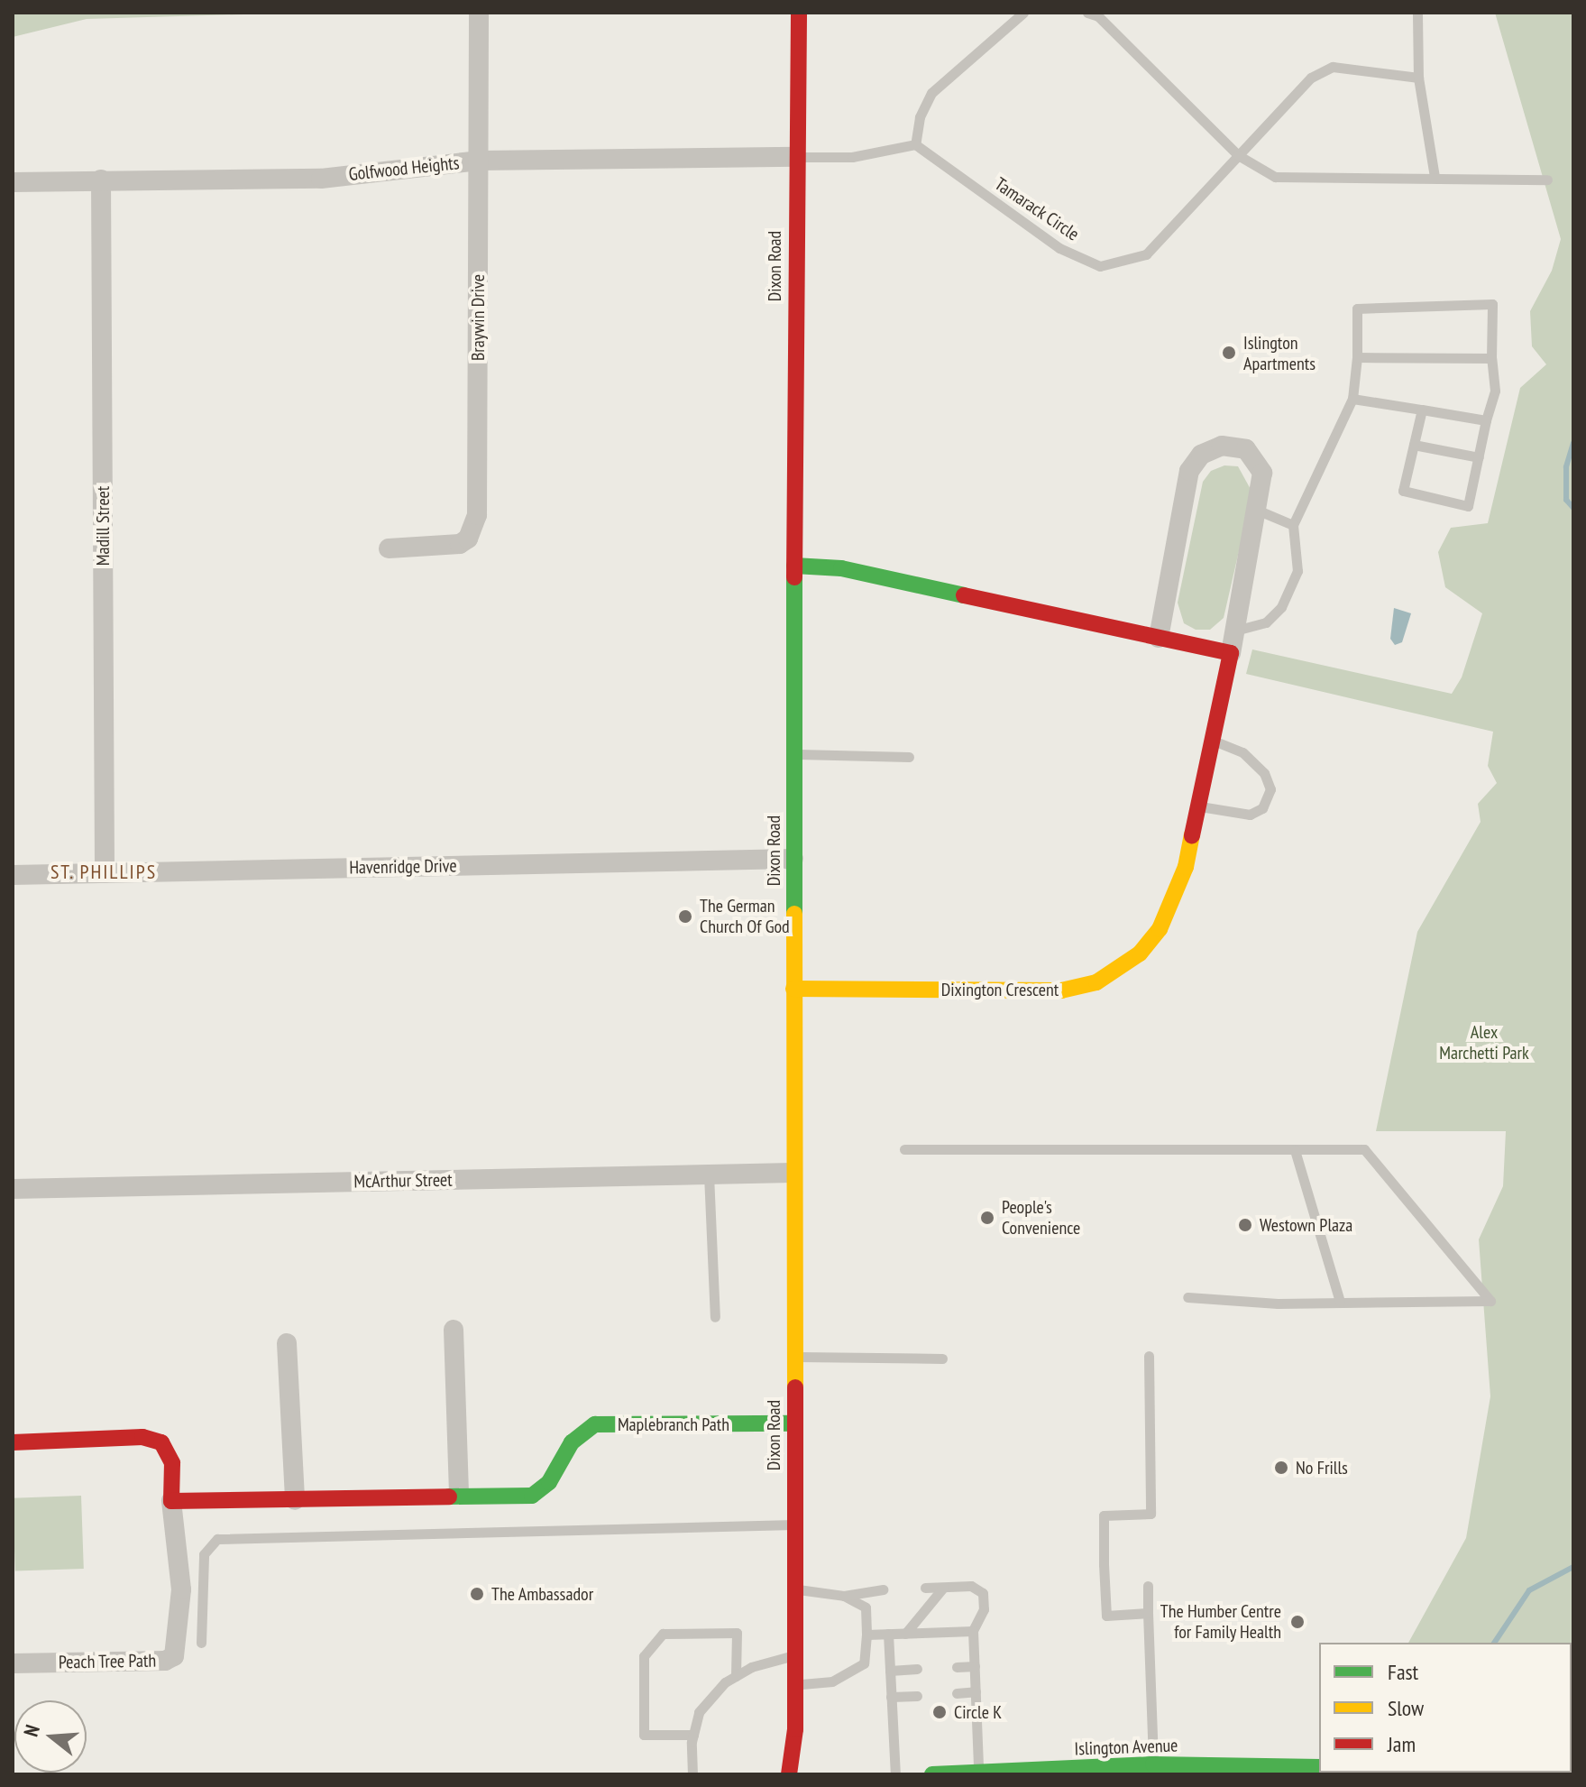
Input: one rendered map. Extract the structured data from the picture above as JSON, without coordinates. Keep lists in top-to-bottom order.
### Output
{
  "streets": {
    "main road": [
      "Dixon Road",
      "Dixington Crescent",
      "Maplebranch Path",
      "Islington Avenue"
    ],
    "street": [
      "Golfwood Heights",
      "Braywin Drive",
      "Madill Street",
      "Havenridge Drive",
      "McArthur Street",
      "Peach Tree Path"
    ],
    "lane": ["Tamarack Circle"]
  },
  "crossings": [
    ["Golfwood Heights", "Dixon Road"],
    ["Golfwood Heights", "Braywin Drive"],
    ["Golfwood Heights", "Madill Street"],
    ["Dixon Road", "Havenridge Drive"],
    ["Dixon Road", "Dixington Crescent"],
    ["Dixon Road", "McArthur Street"],
    ["Dixon Road", "Maplebranch Path"],
    ["Madill Street", "Havenridge Drive"],
    ["Maplebranch Path", "Peach Tree Path"]
  ],
  "districts": ["ST. PHILLIPS"],
  "parks": ["Alex Marchetti Park"],
  "places": [
    "Islington Apartments",
    "The German Church Of God",
    "People's Convenience",
    "Westown Plaza",
    "No Frills",
    "The Ambassador",
    "The Humber Centre for Family Health",
    "Circle K"
  ],
  "legend": ["Fast", "Slow", "Jam"],
  "north": "left"
}
